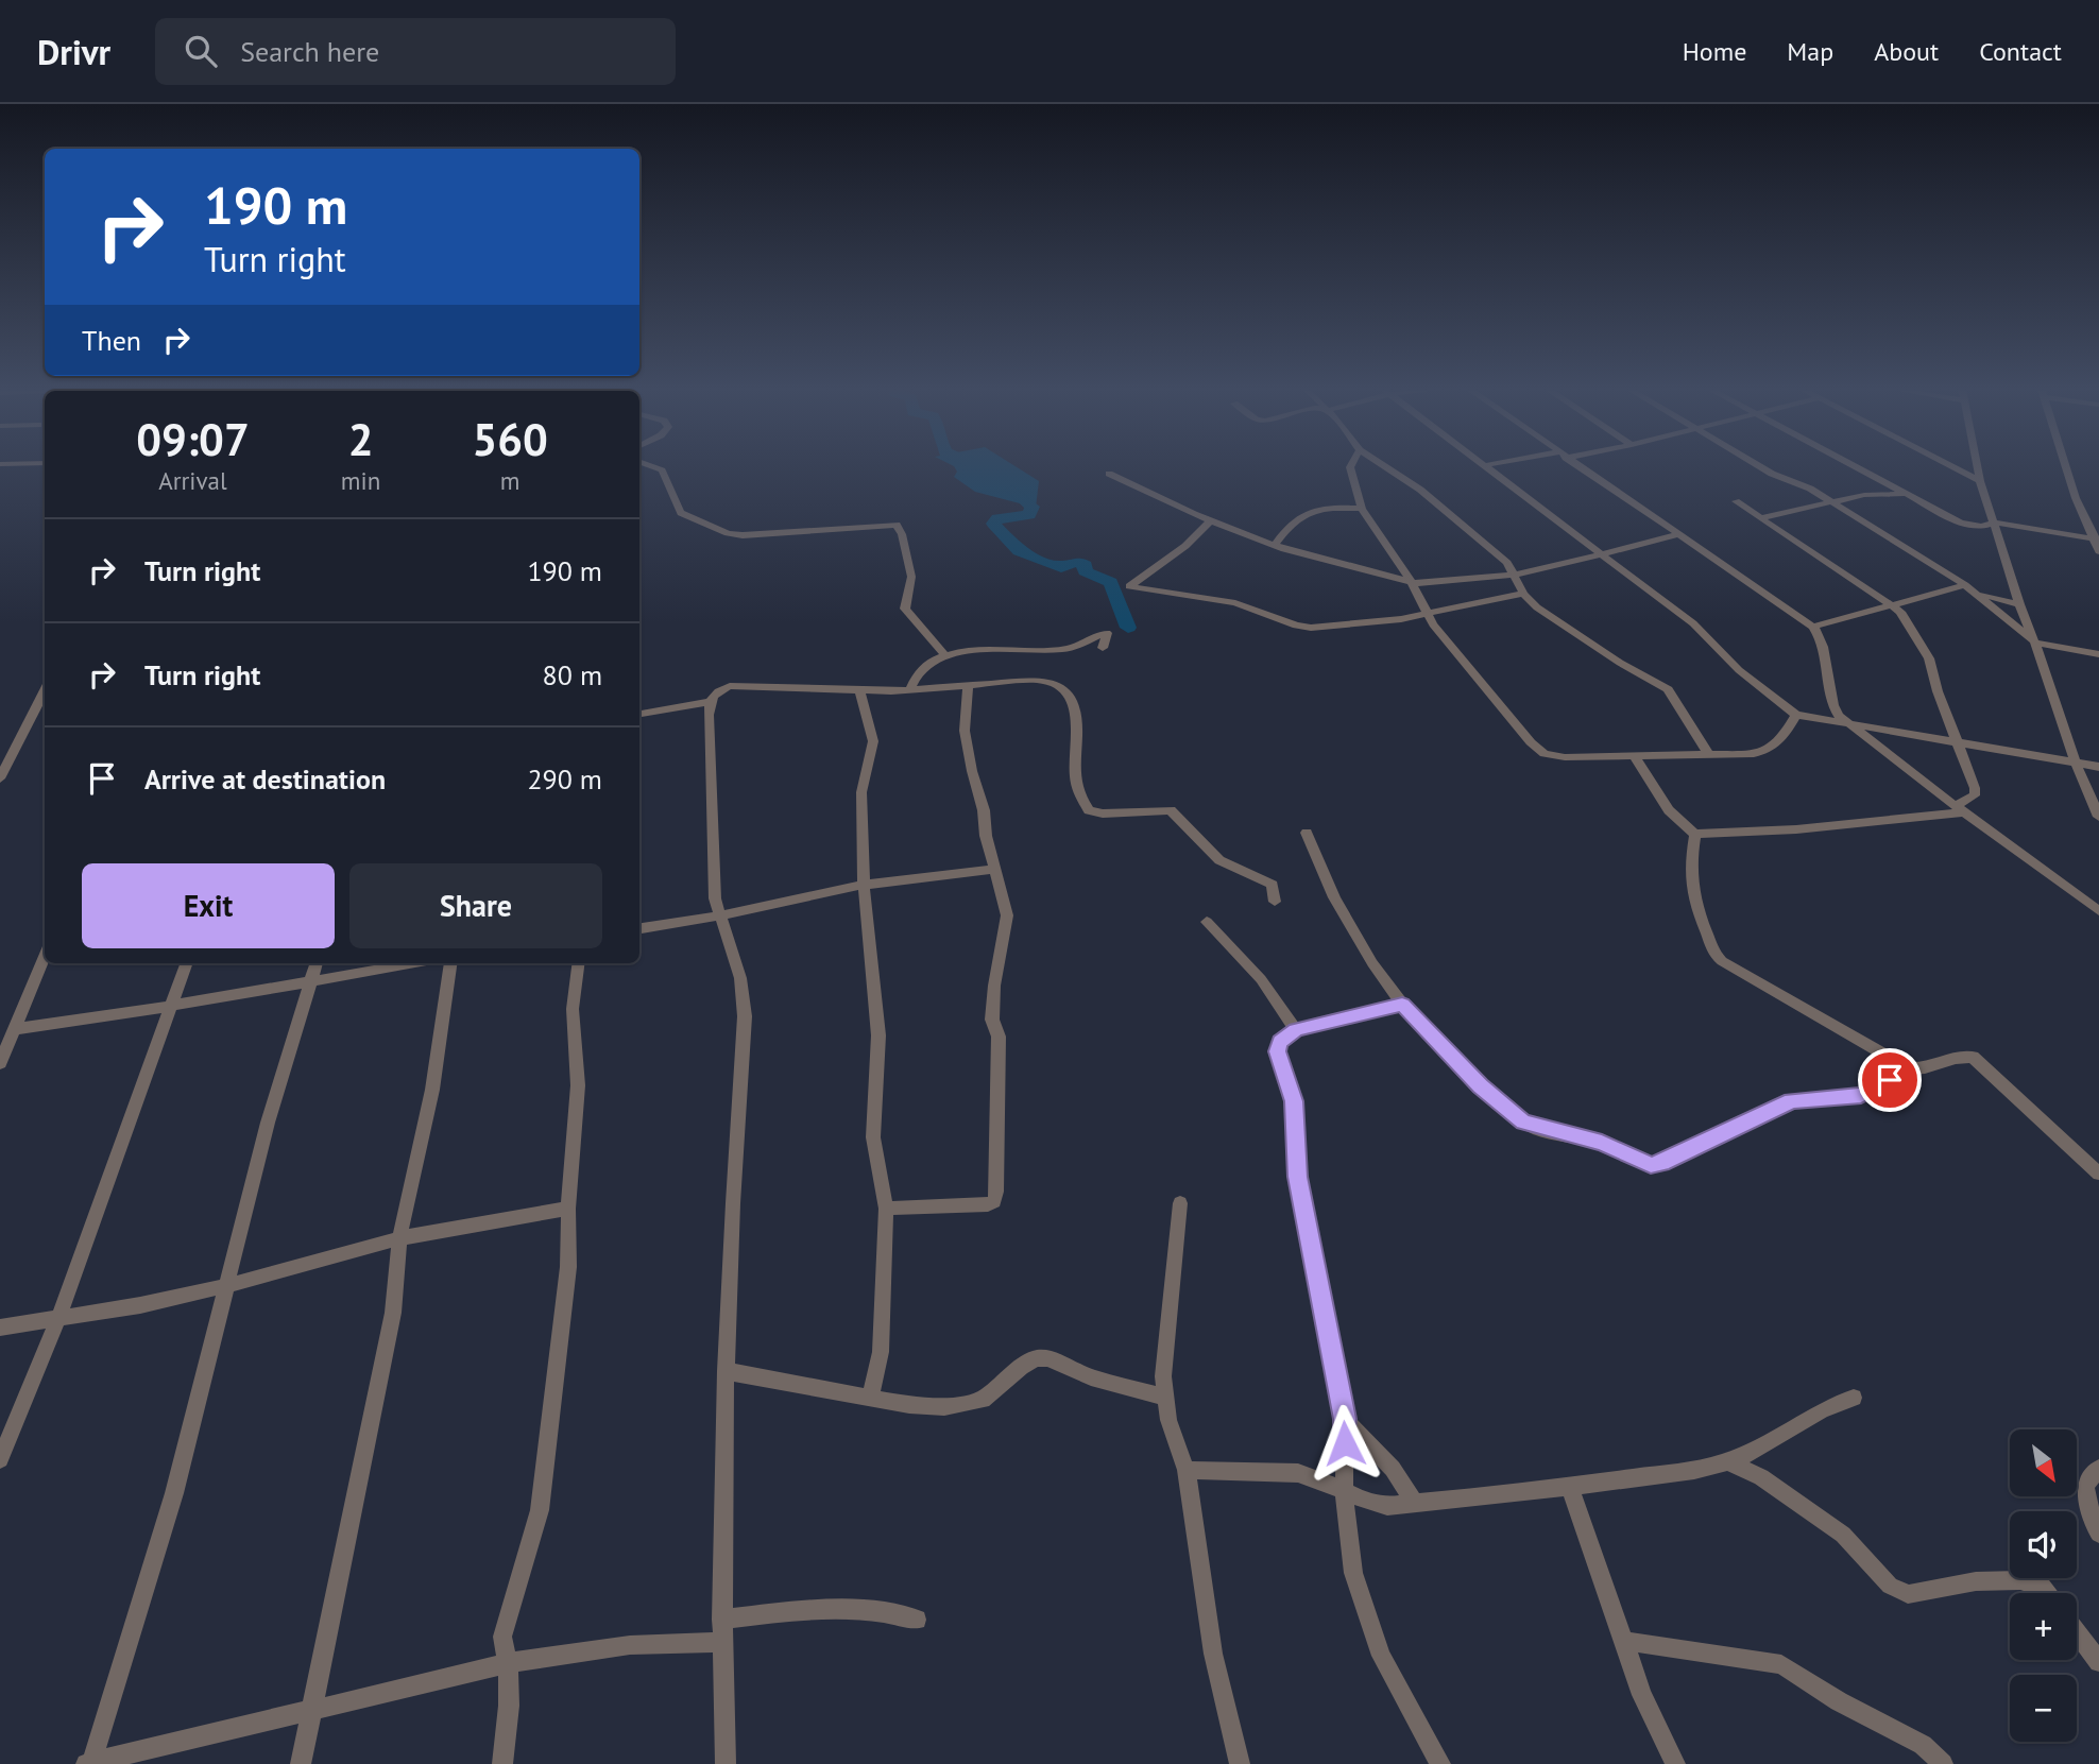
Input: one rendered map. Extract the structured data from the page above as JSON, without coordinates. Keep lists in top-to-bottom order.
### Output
{
  "north": "bottom right",
  "page": {
    "header": "Drivr",
    "search": "Search here",
    "nav": [
      "Home",
      "Map",
      "About",
      "Contact"
    ],
    "turn": ["190 m", "Turn right"],
    "then": "Then",
    "eta": [
      "09:07",
      "Arrival",
      "2",
      "min",
      "560",
      "m"
    ],
    "list": [
      {
        "name": "Turn right",
        "value": "190 m"
      },
      {
        "name": "Turn right",
        "value": "80 m"
      },
      {
        "name": "Arrive at destination",
        "value": "290 m"
      }
    ],
    "buttons": ["Exit", "Share"],
    "map_buttons": ["+", "−"]
  }
}
